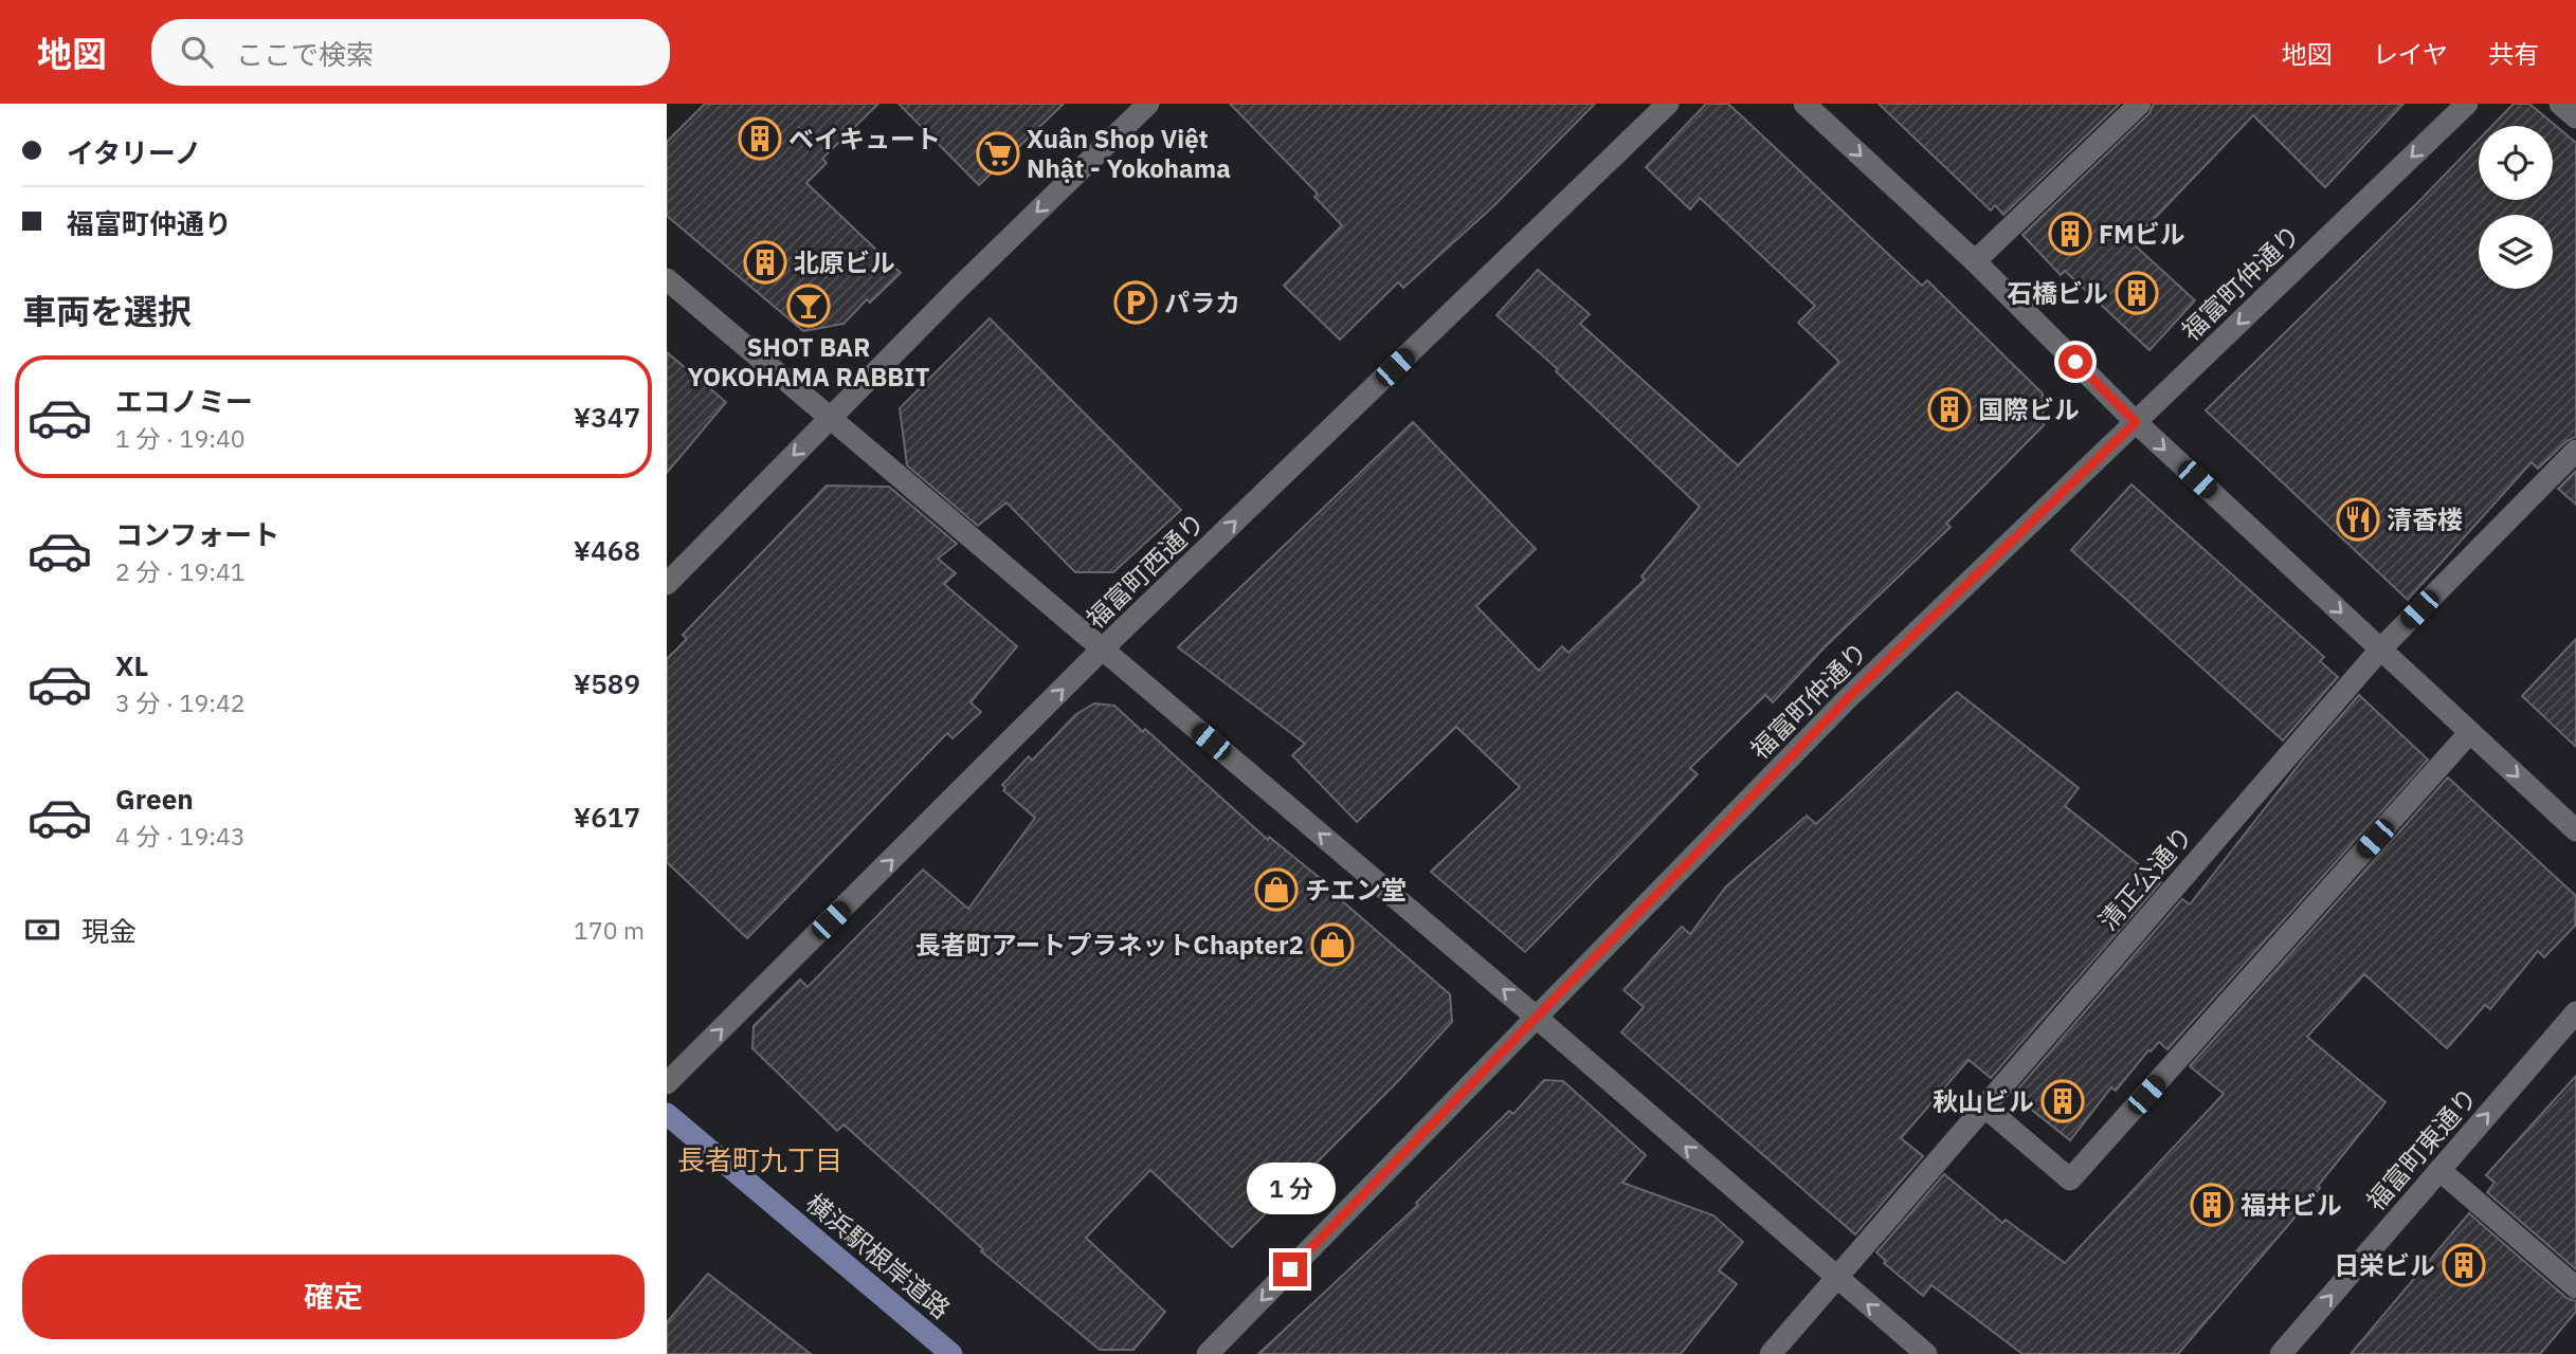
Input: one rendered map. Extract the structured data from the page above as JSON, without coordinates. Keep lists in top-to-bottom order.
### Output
{
  "streets": {
    "main road": ["横浜駅根岸道路"],
    "street": [
      "福富町仲通り",
      "福富町西通り",
      "清正公通り",
      "福富町東通り"
    ]
  },
  "one_way": ["福富町仲通り", "福富町西通り", "福富町東通り"],
  "districts": ["長者町九丁目"],
  "places": {
    "building": [
      "ベイキュート",
      "FMビル",
      "北原ビル",
      "石橋ビル",
      "国際ビル",
      "秋山ビル",
      "福井ビル",
      "日栄ビル"
    ],
    "supermarket": ["Xuân Shop Việt Nhật - Yokohama"],
    "parking": ["パラカ"],
    "bar": ["SHOT BAR YOKOHAMA RABBIT"],
    "restaurant": ["清香楼"],
    "shop": ["チエン堂", "長者町アートプラネットChapter2"]
  },
  "page": {
    "header": "地図",
    "search": "ここで検索",
    "nav": ["地図", "レイヤ", "共有"],
    "banner": ["イタリーノ", "福富町仲通り"],
    "heading": "車両を選択",
    "list": [
      {
        "name": "エコノミー",
        "note": "1 分 · 19:40",
        "value": "¥347"
      },
      {
        "name": "コンフォート",
        "note": "2 分 · 19:41",
        "value": "¥468"
      },
      {
        "name": "XL",
        "note": "3 分 · 19:42",
        "value": "¥589"
      },
      {
        "name": "Green",
        "note": "4 分 · 19:43",
        "value": "¥617"
      }
    ],
    "pay": ["現金", "170 m"],
    "bubble": "1 分",
    "buttons": "確定"
  }
}
